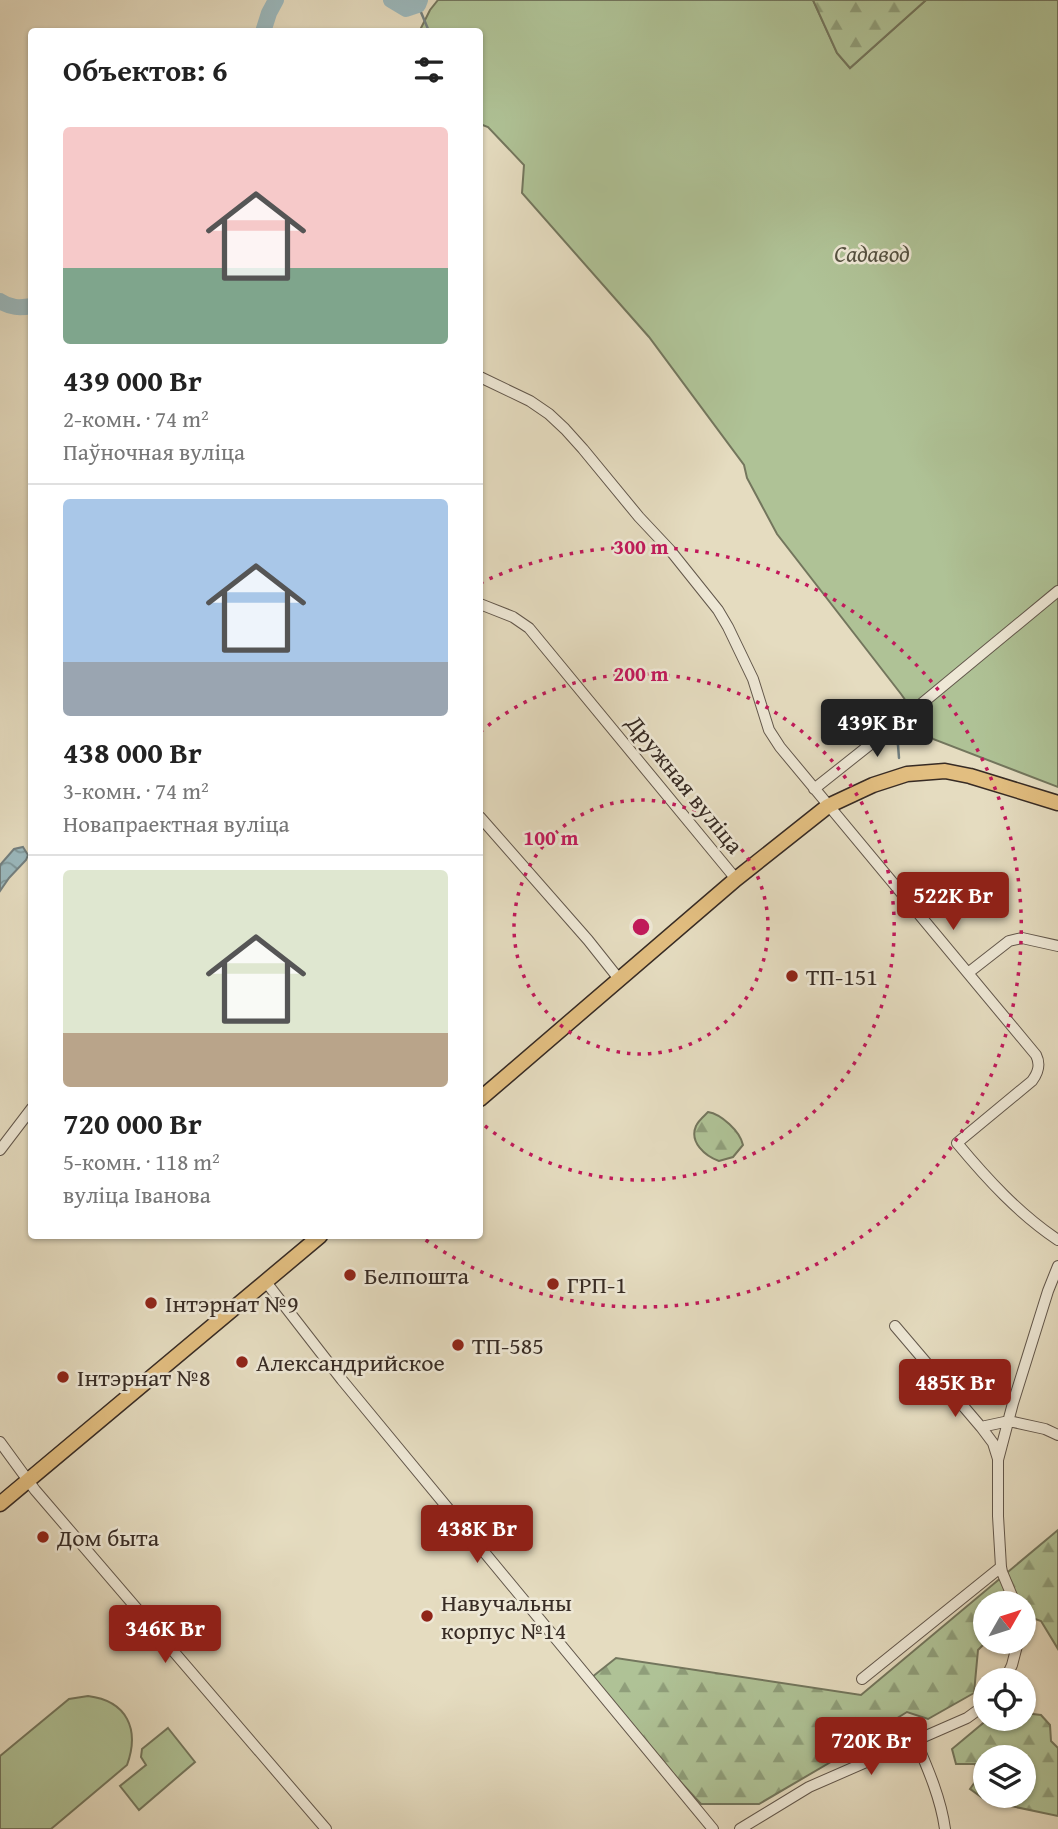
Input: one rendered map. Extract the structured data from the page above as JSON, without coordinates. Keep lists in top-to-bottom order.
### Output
{
  "streets": {
    "street": ["Дружная вуліца"]
  },
  "parks": ["Садавод"],
  "places": [
    "ТП-151",
    "Белпошта",
    "ГРП-1",
    "Інтэрнат №9",
    "ТП-585",
    "Александрийское",
    "Інтэрнат №8",
    "Дом быта",
    "Навучальны корпус №14"
  ],
  "north": "top right",
  "page": {
    "heading": "Объектов: 6",
    "list": [
      {
        "name": "439 000 Br",
        "note": "2-комн. · 74 m² · Паўночная вуліца"
      },
      {
        "name": "438 000 Br",
        "note": "3-комн. · 74 m² · Новапраектная вуліца"
      },
      {
        "name": "720 000 Br",
        "note": "5-комн. · 118 m² · вуліца Іванова"
      }
    ],
    "price": [
      "439K Br",
      "522K Br",
      "485K Br",
      "438K Br",
      "346K Br",
      "720K Br"
    ]
  },
  "rings": ["300 m", "200 m", "100 m"]
}
